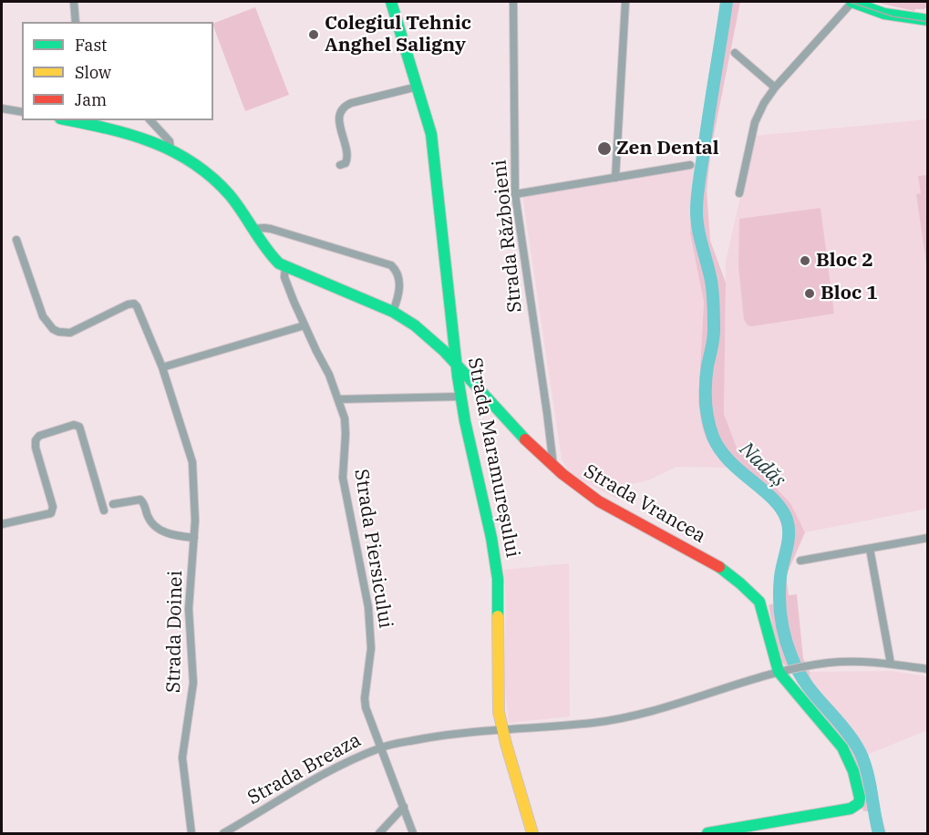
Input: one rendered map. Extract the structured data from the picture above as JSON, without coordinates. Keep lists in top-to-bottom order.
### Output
{
  "streets": {
    "street": [
      "Strada Războieni",
      "Strada Maramureșului",
      "Strada Vrancea",
      "Strada Piersicului",
      "Strada Doinei",
      "Strada Breaza"
    ]
  },
  "crossings": [
    ["Strada Războieni", "Strada Vrancea"],
    ["Strada Maramureșului", "Strada Vrancea"],
    ["Strada Maramureșului", "Strada Breaza"],
    ["Strada Vrancea", "Strada Piersicului"],
    ["Strada Vrancea", "Strada Breaza"],
    ["Strada Piersicului", "Strada Breaza"]
  ],
  "water": ["Nadăș"],
  "places": [
    "Colegiul Tehnic Anghel Saligny",
    "Zen Dental",
    "Bloc 2",
    "Bloc 1"
  ],
  "legend": ["Fast", "Slow", "Jam"]
}
